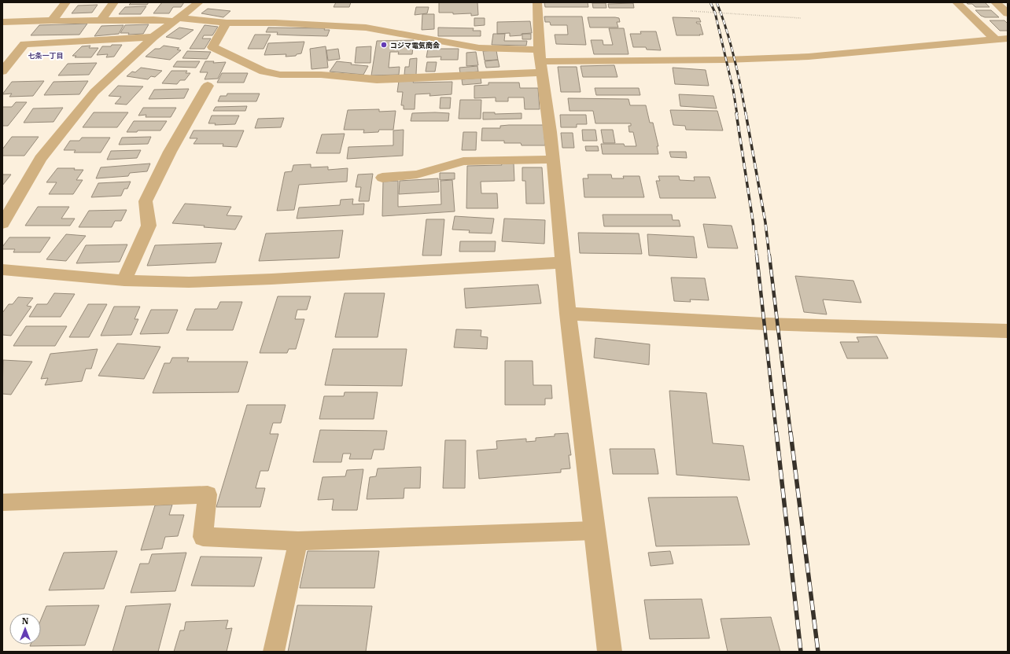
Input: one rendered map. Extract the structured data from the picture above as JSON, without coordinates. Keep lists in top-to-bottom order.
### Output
{
  "districts": ["七条一丁目"],
  "places": ["コジマ電気商会"],
  "north": "top"
}
